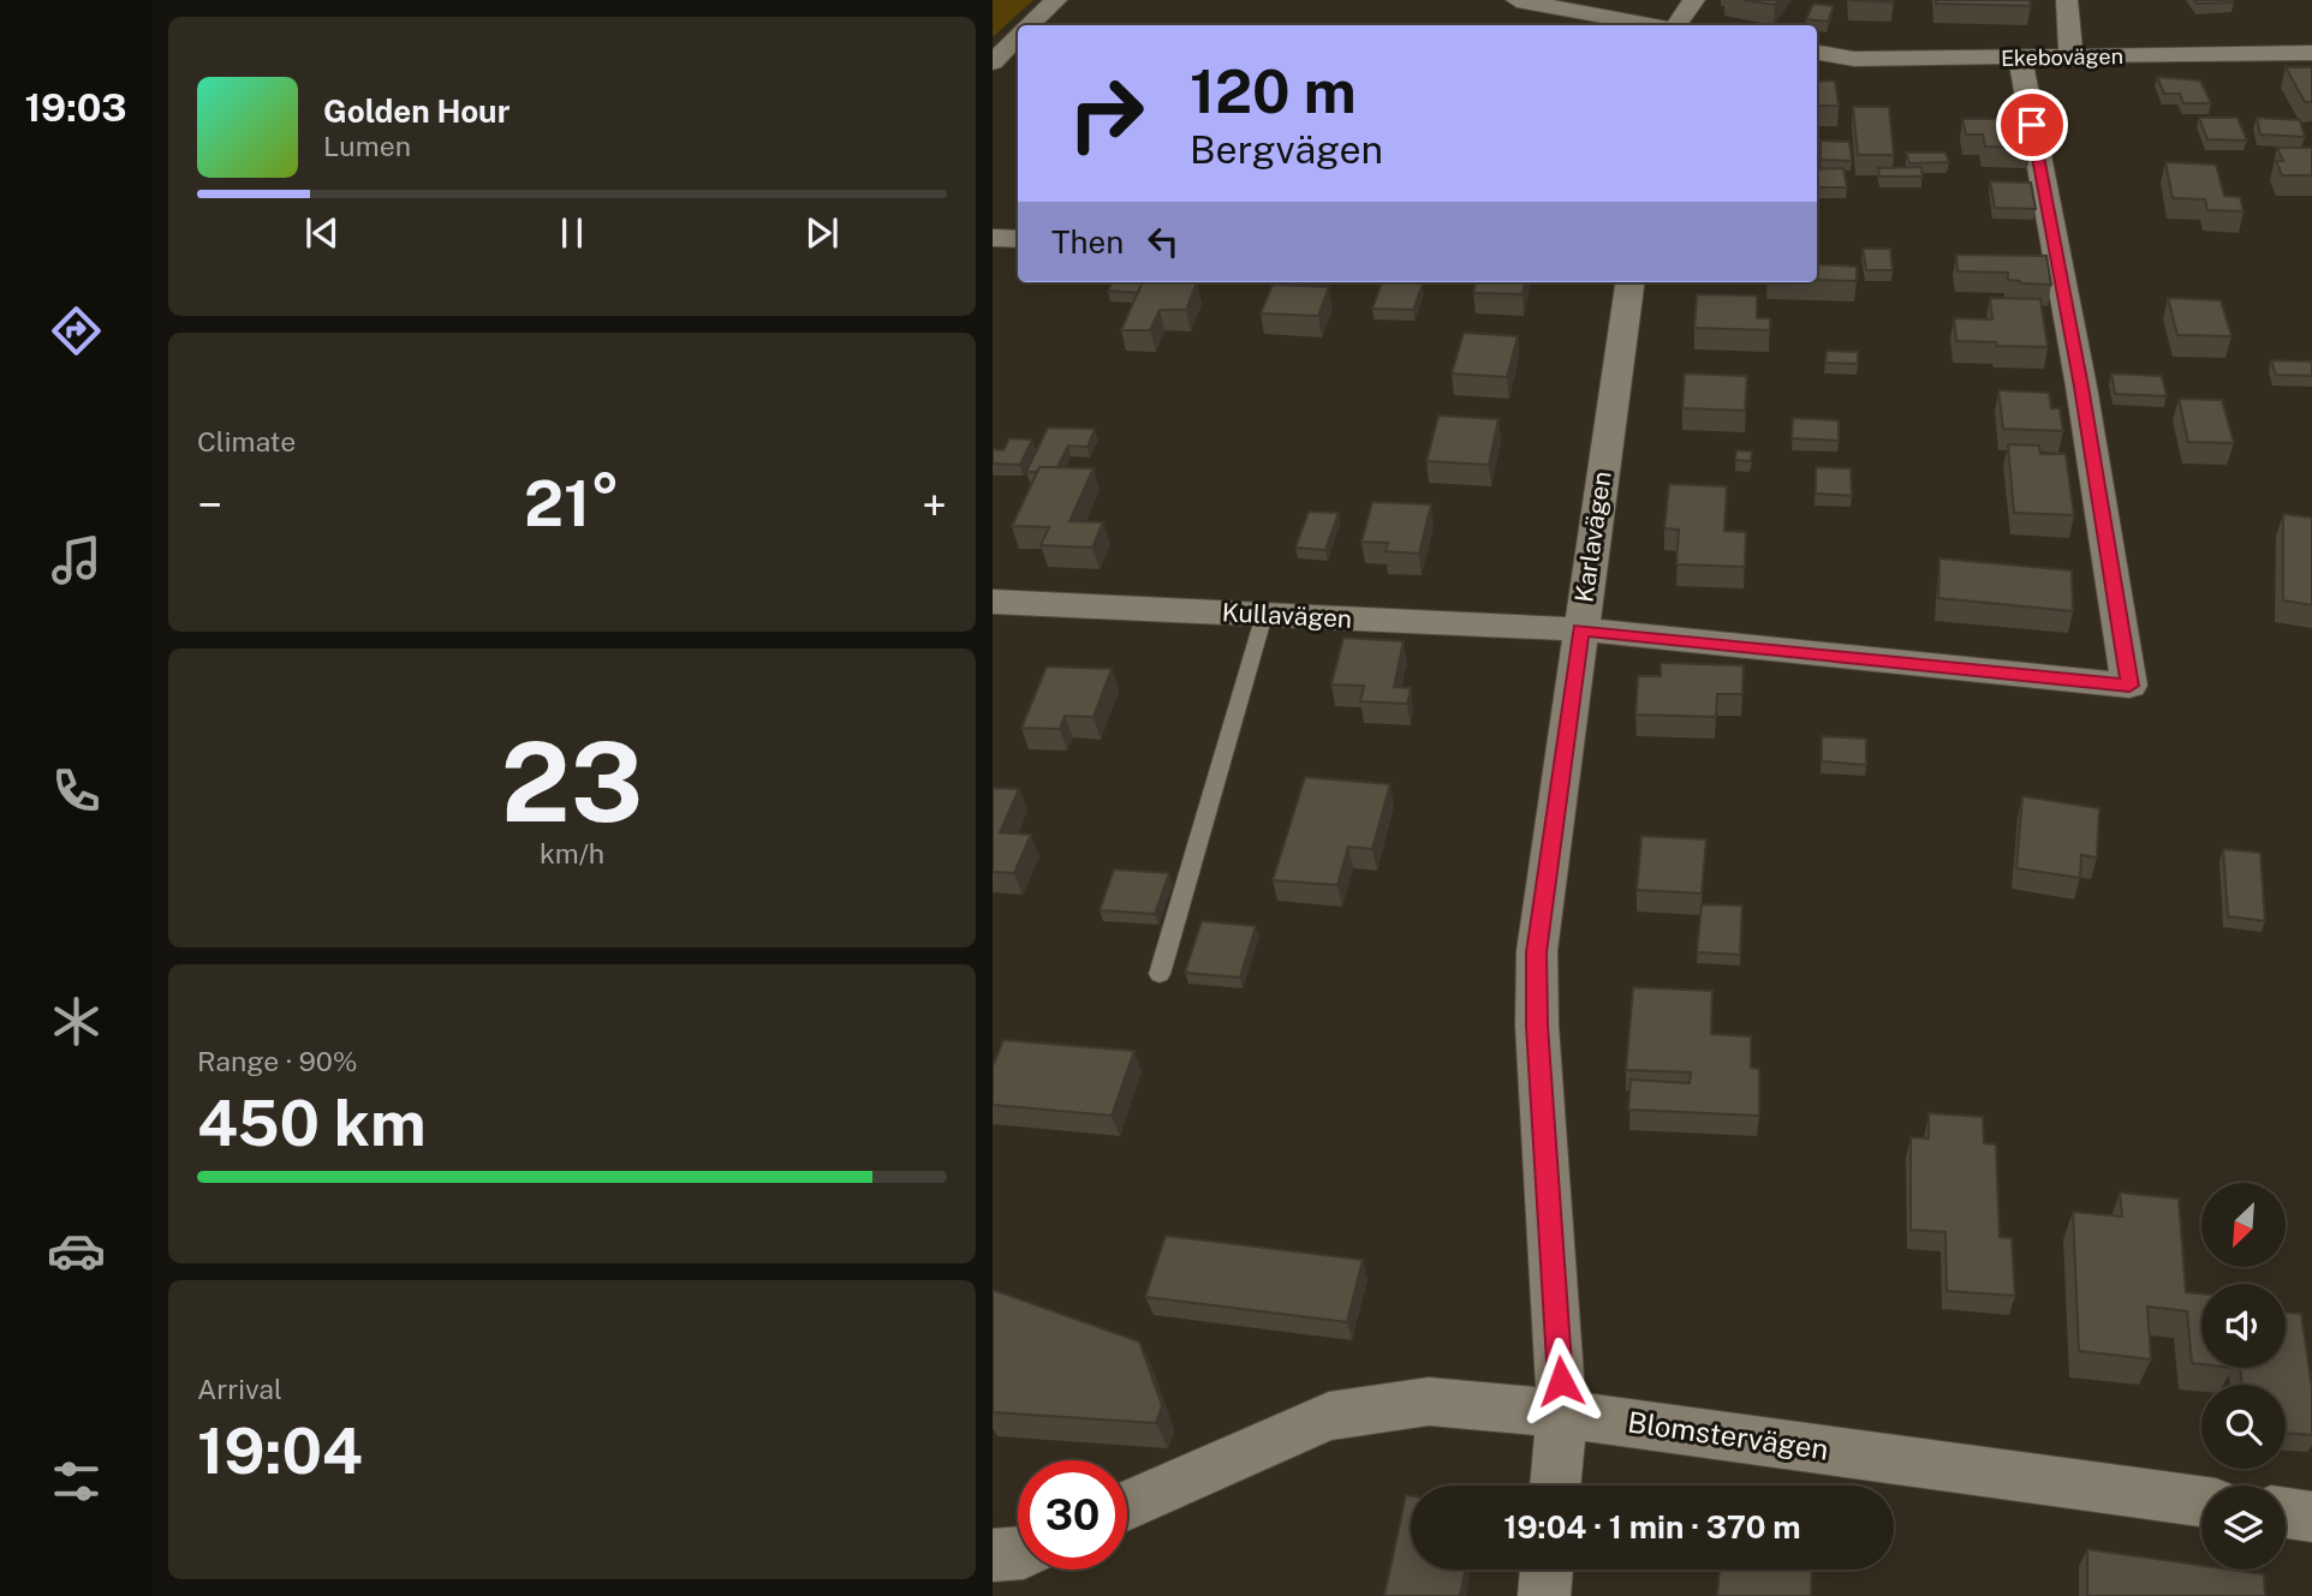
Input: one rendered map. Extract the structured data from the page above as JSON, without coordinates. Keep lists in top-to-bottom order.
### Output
{
  "streets": {
    "street": [
      "Ekebovägen",
      "Karlavägen",
      "Kullavägen",
      "Blomstervägen"
    ]
  },
  "crossings": [
    ["Ekebovägen", "Kullavägen"],
    ["Karlavägen", "Kullavägen"],
    ["Karlavägen", "Blomstervägen"]
  ],
  "north": "bottom left",
  "page": {
    "tabs": "19:03",
    "turn": ["120 m", "Bergvägen"],
    "song": ["Golden Hour", "Lumen"],
    "then": "Then",
    "tile": [
      "Climate",
      ["23", "km/h"],
      ["Range · 90%", "450 km"],
      ["Arrival", "19:04"]
    ],
    "heat": ["−", "21°", "+"],
    "limit": "30",
    "trip": "19:04 · 1 min · 370 m"
  }
}
